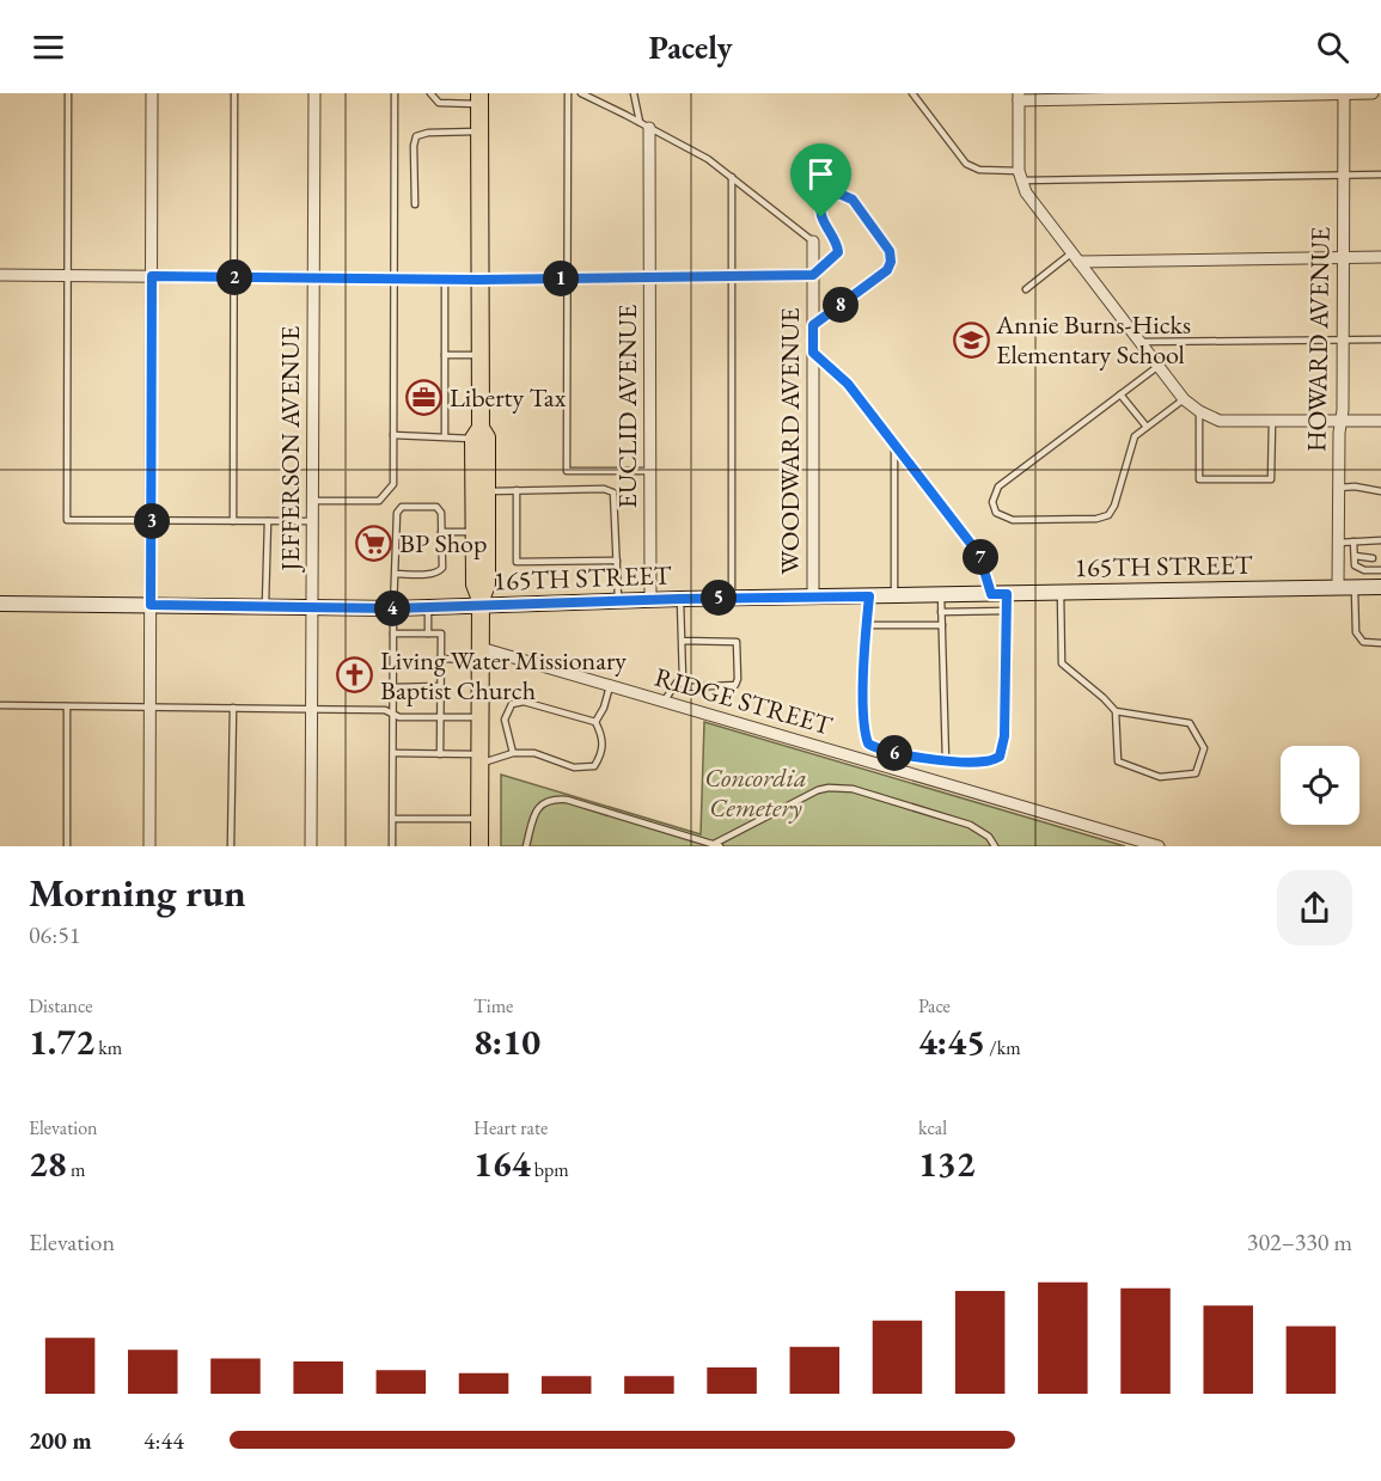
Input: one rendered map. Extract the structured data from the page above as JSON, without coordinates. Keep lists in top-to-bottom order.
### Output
{
  "streets": {
    "main road": ["165TH STREET"],
    "street": [
      "HOWARD AVENUE",
      "EUCLID AVENUE",
      "WOODWARD AVENUE",
      "JEFFERSON AVENUE",
      "RIDGE STREET"
    ]
  },
  "crossings": [
    ["HOWARD AVENUE", "165TH STREET"],
    ["EUCLID AVENUE", "165TH STREET"],
    ["WOODWARD AVENUE", "165TH STREET"],
    ["JEFFERSON AVENUE", "165TH STREET"]
  ],
  "parks": ["Concordia Cemetery"],
  "places": {
    "school or university": ["Annie Burns-Hicks Elementary School"],
    "office": ["Liberty Tax"],
    "supermarket": ["BP Shop"],
    "church": ["Living Water Missionary Baptist Church"]
  },
  "page": {
    "header": "Pacely",
    "pins": [
      "2",
      "1",
      "8",
      "3",
      "7",
      "5",
      "4",
      "6"
    ],
    "heading": ["Morning run", "06:51"],
    "stats": [
      ["Distance", "1.72 km"],
      ["Time", "8:10"],
      ["Pace", "4:45 /km"],
      ["Elevation", "28 m"],
      ["Heart rate", "164 bpm"],
      ["kcal", "132"]
    ],
    "chart": ["Elevation", "302–330 m"],
    "list": [
      {
        "name": "200 m",
        "note": "4:44"
      }
    ]
  }
}
